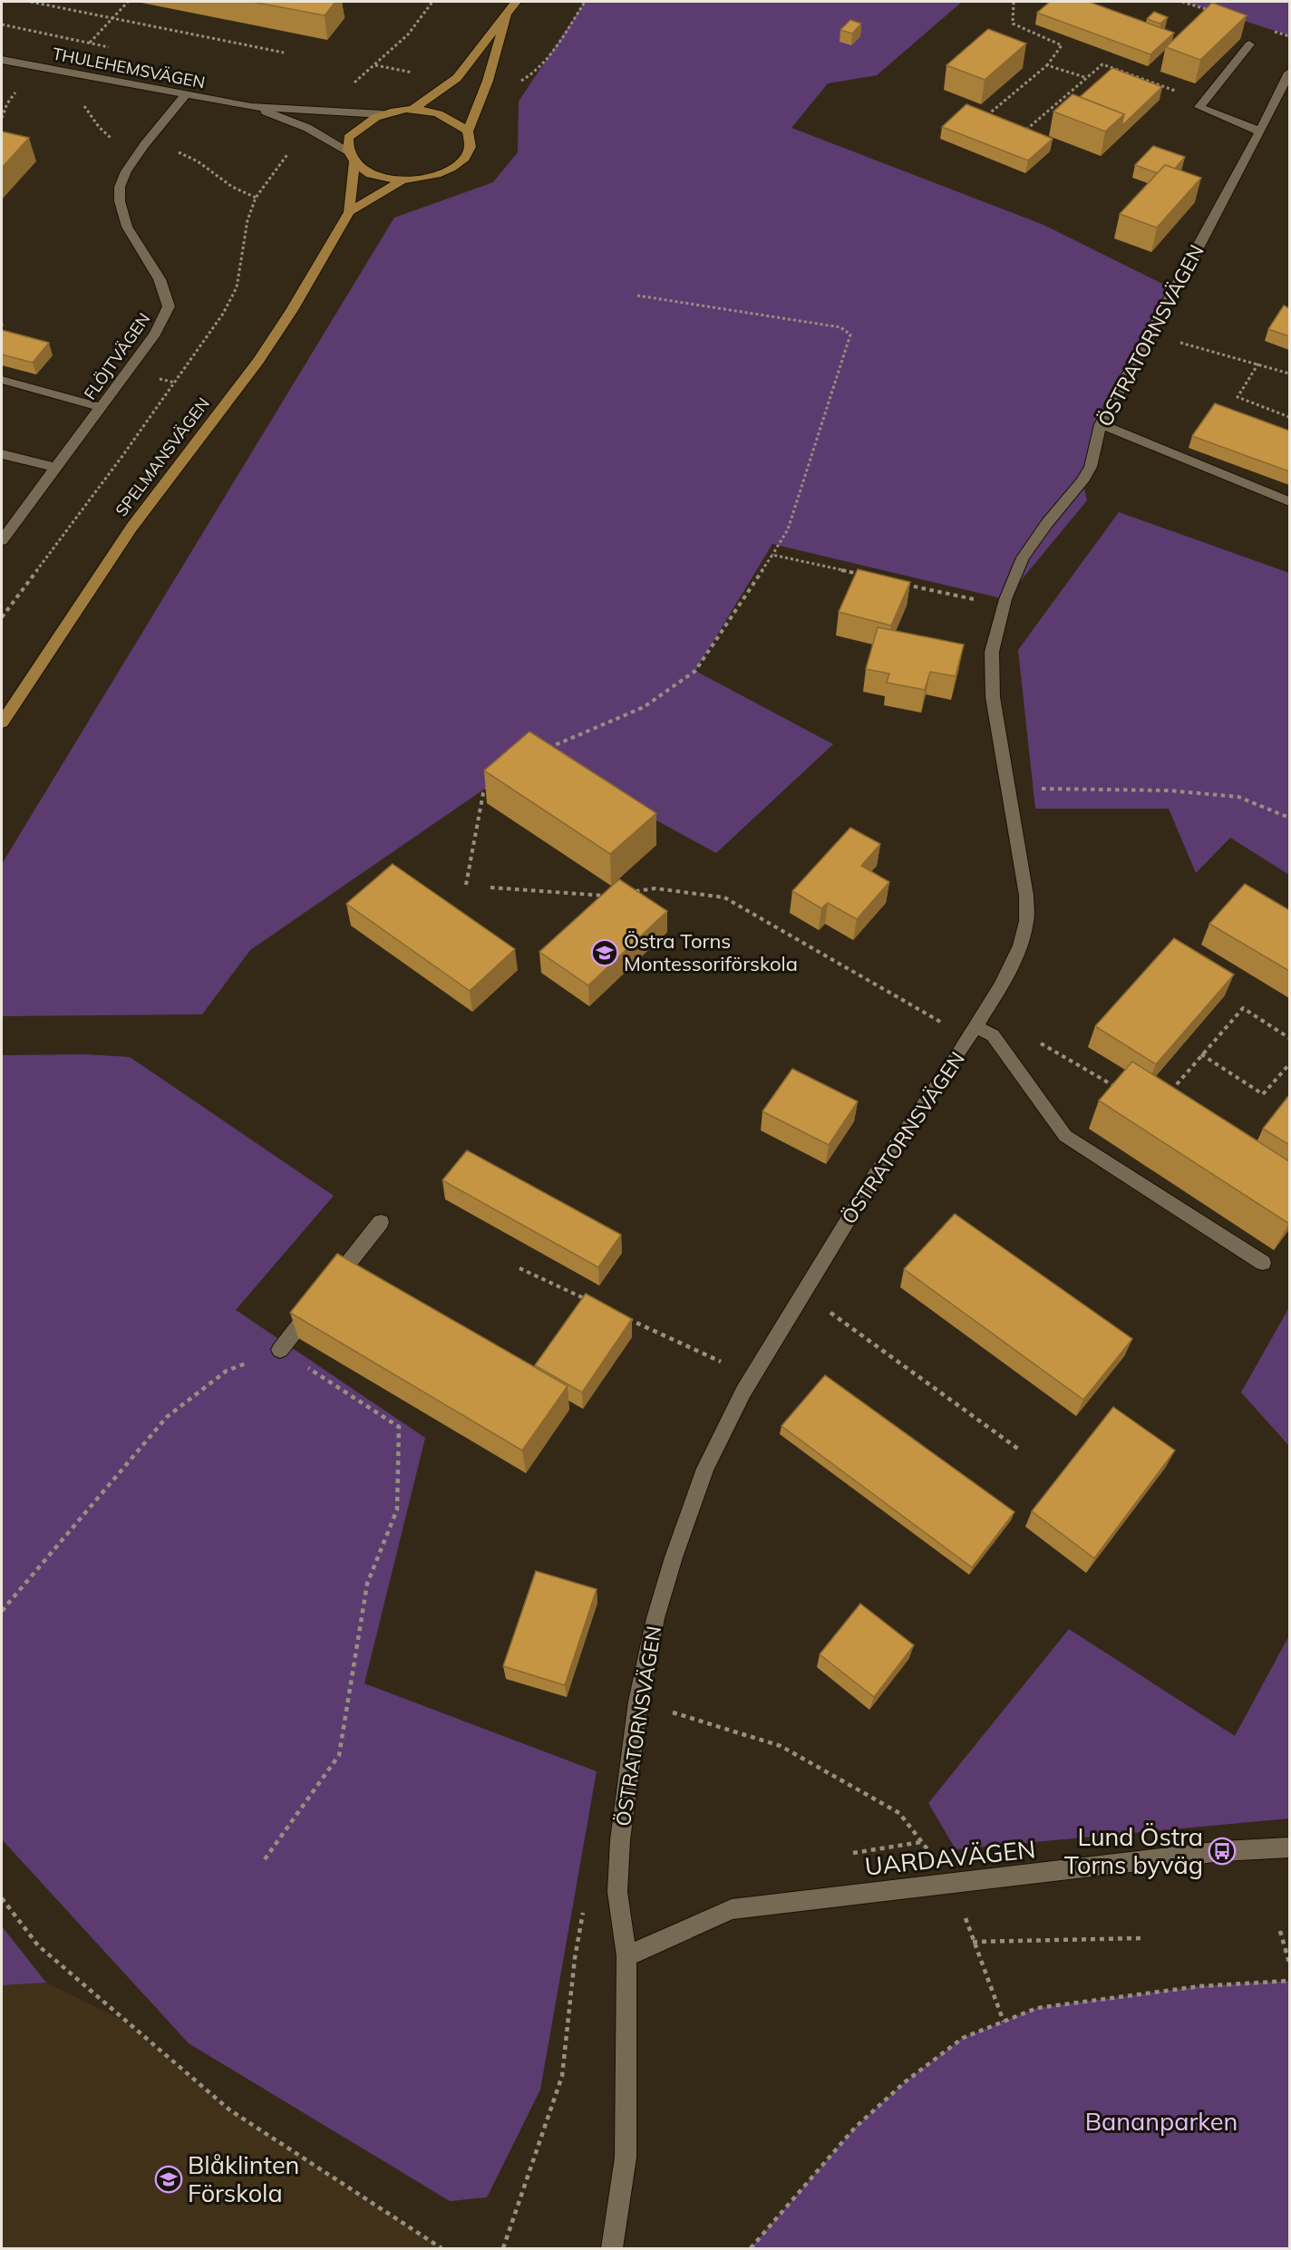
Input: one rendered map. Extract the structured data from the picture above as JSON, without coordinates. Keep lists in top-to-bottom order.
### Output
{
  "streets": {
    "main road": ["SPELMANSVÄGEN"],
    "street": [
      "THULEHEMSVÄGEN",
      "ÖSTRATORNSVÄGEN",
      "FLÖJTVÄGEN",
      "UARDAVÄGEN"
    ]
  },
  "crossings": [
    ["THULEHEMSVÄGEN", "FLÖJTVÄGEN"],
    ["THULEHEMSVÄGEN", "SPELMANSVÄGEN"],
    ["ÖSTRATORNSVÄGEN", "UARDAVÄGEN"]
  ],
  "parks": ["Bananparken"],
  "places": {
    "school or university": ["Östra Torns Montessoriförskola", "Blåklinten Förskola"],
    "bus stop": ["Lund Östra Torns byväg"]
  }
}
